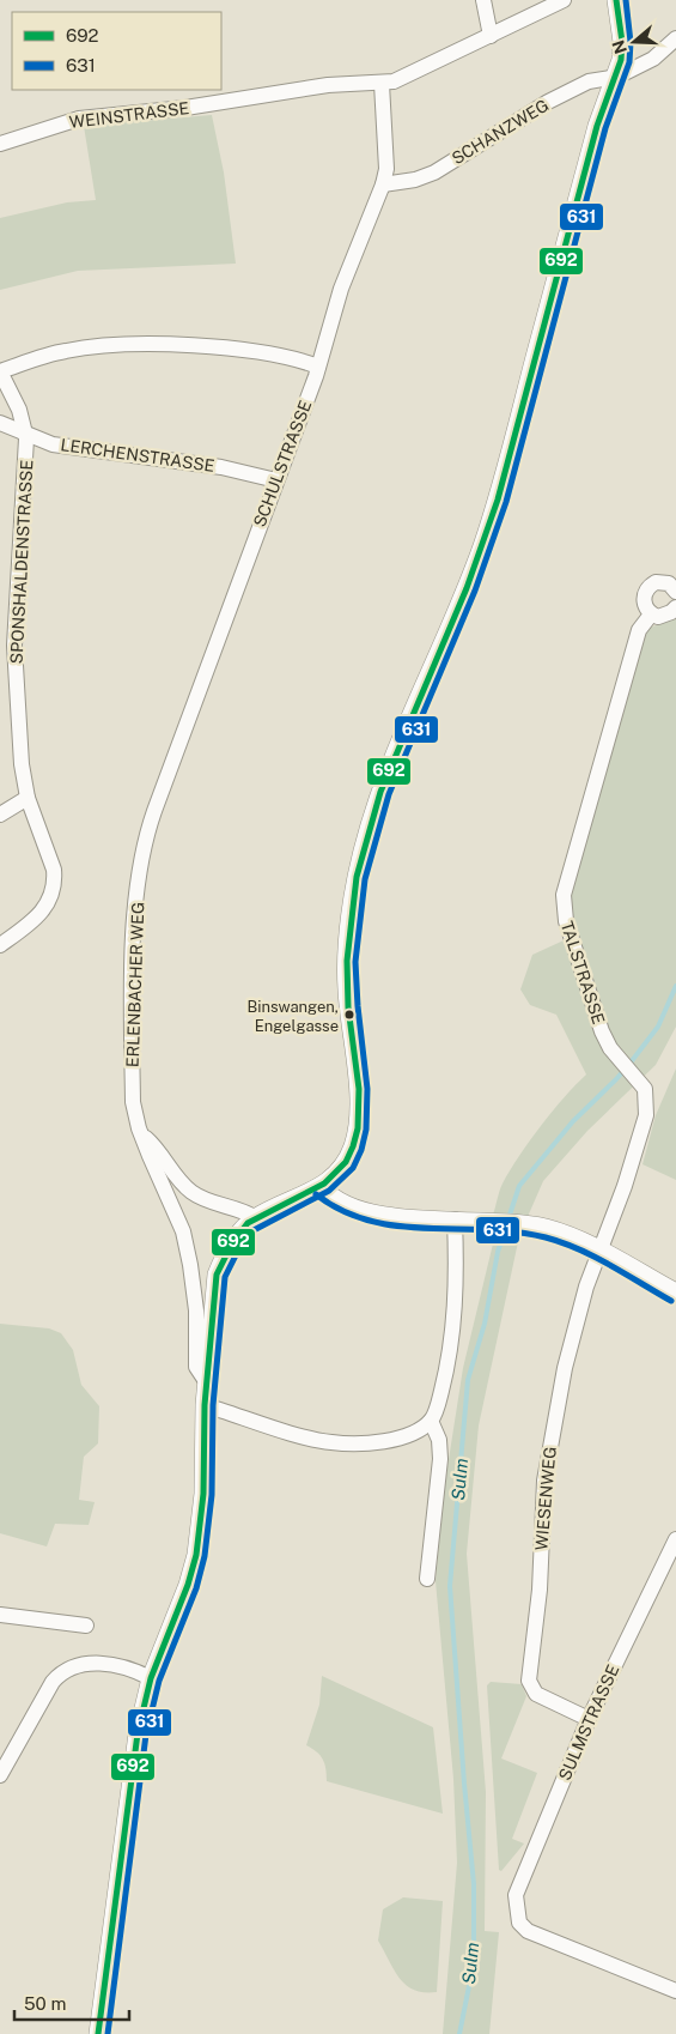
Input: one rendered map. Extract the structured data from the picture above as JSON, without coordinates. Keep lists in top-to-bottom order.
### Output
{
  "streets": {
    "street": [
      "WEINSTRASSE",
      "SCHANZWEG",
      "LERCHENSTRASSE",
      "SCHULSTRASSE",
      "SPONSHALDENSTRASSE",
      "TALSTRASSE",
      "ERLENBACHER WEG",
      "WIESENWEG",
      "SULMSTRASSE"
    ]
  },
  "crossings": [
    ["WEINSTRASSE", "SCHULSTRASSE"],
    ["SCHANZWEG", "SCHULSTRASSE"],
    ["LERCHENSTRASSE", "SCHULSTRASSE"],
    ["LERCHENSTRASSE", "SPONSHALDENSTRASSE"],
    ["SCHULSTRASSE", "ERLENBACHER WEG"],
    ["TALSTRASSE", "WIESENWEG"],
    ["WIESENWEG", "SULMSTRASSE"]
  ],
  "water": ["Sulm"],
  "places": ["Binswangen, Engelgasse"],
  "lines": ["transit line 692", "transit line 631"],
  "legend": ["692", "631"],
  "scale_bar": "50 m",
  "north": "left"
}
